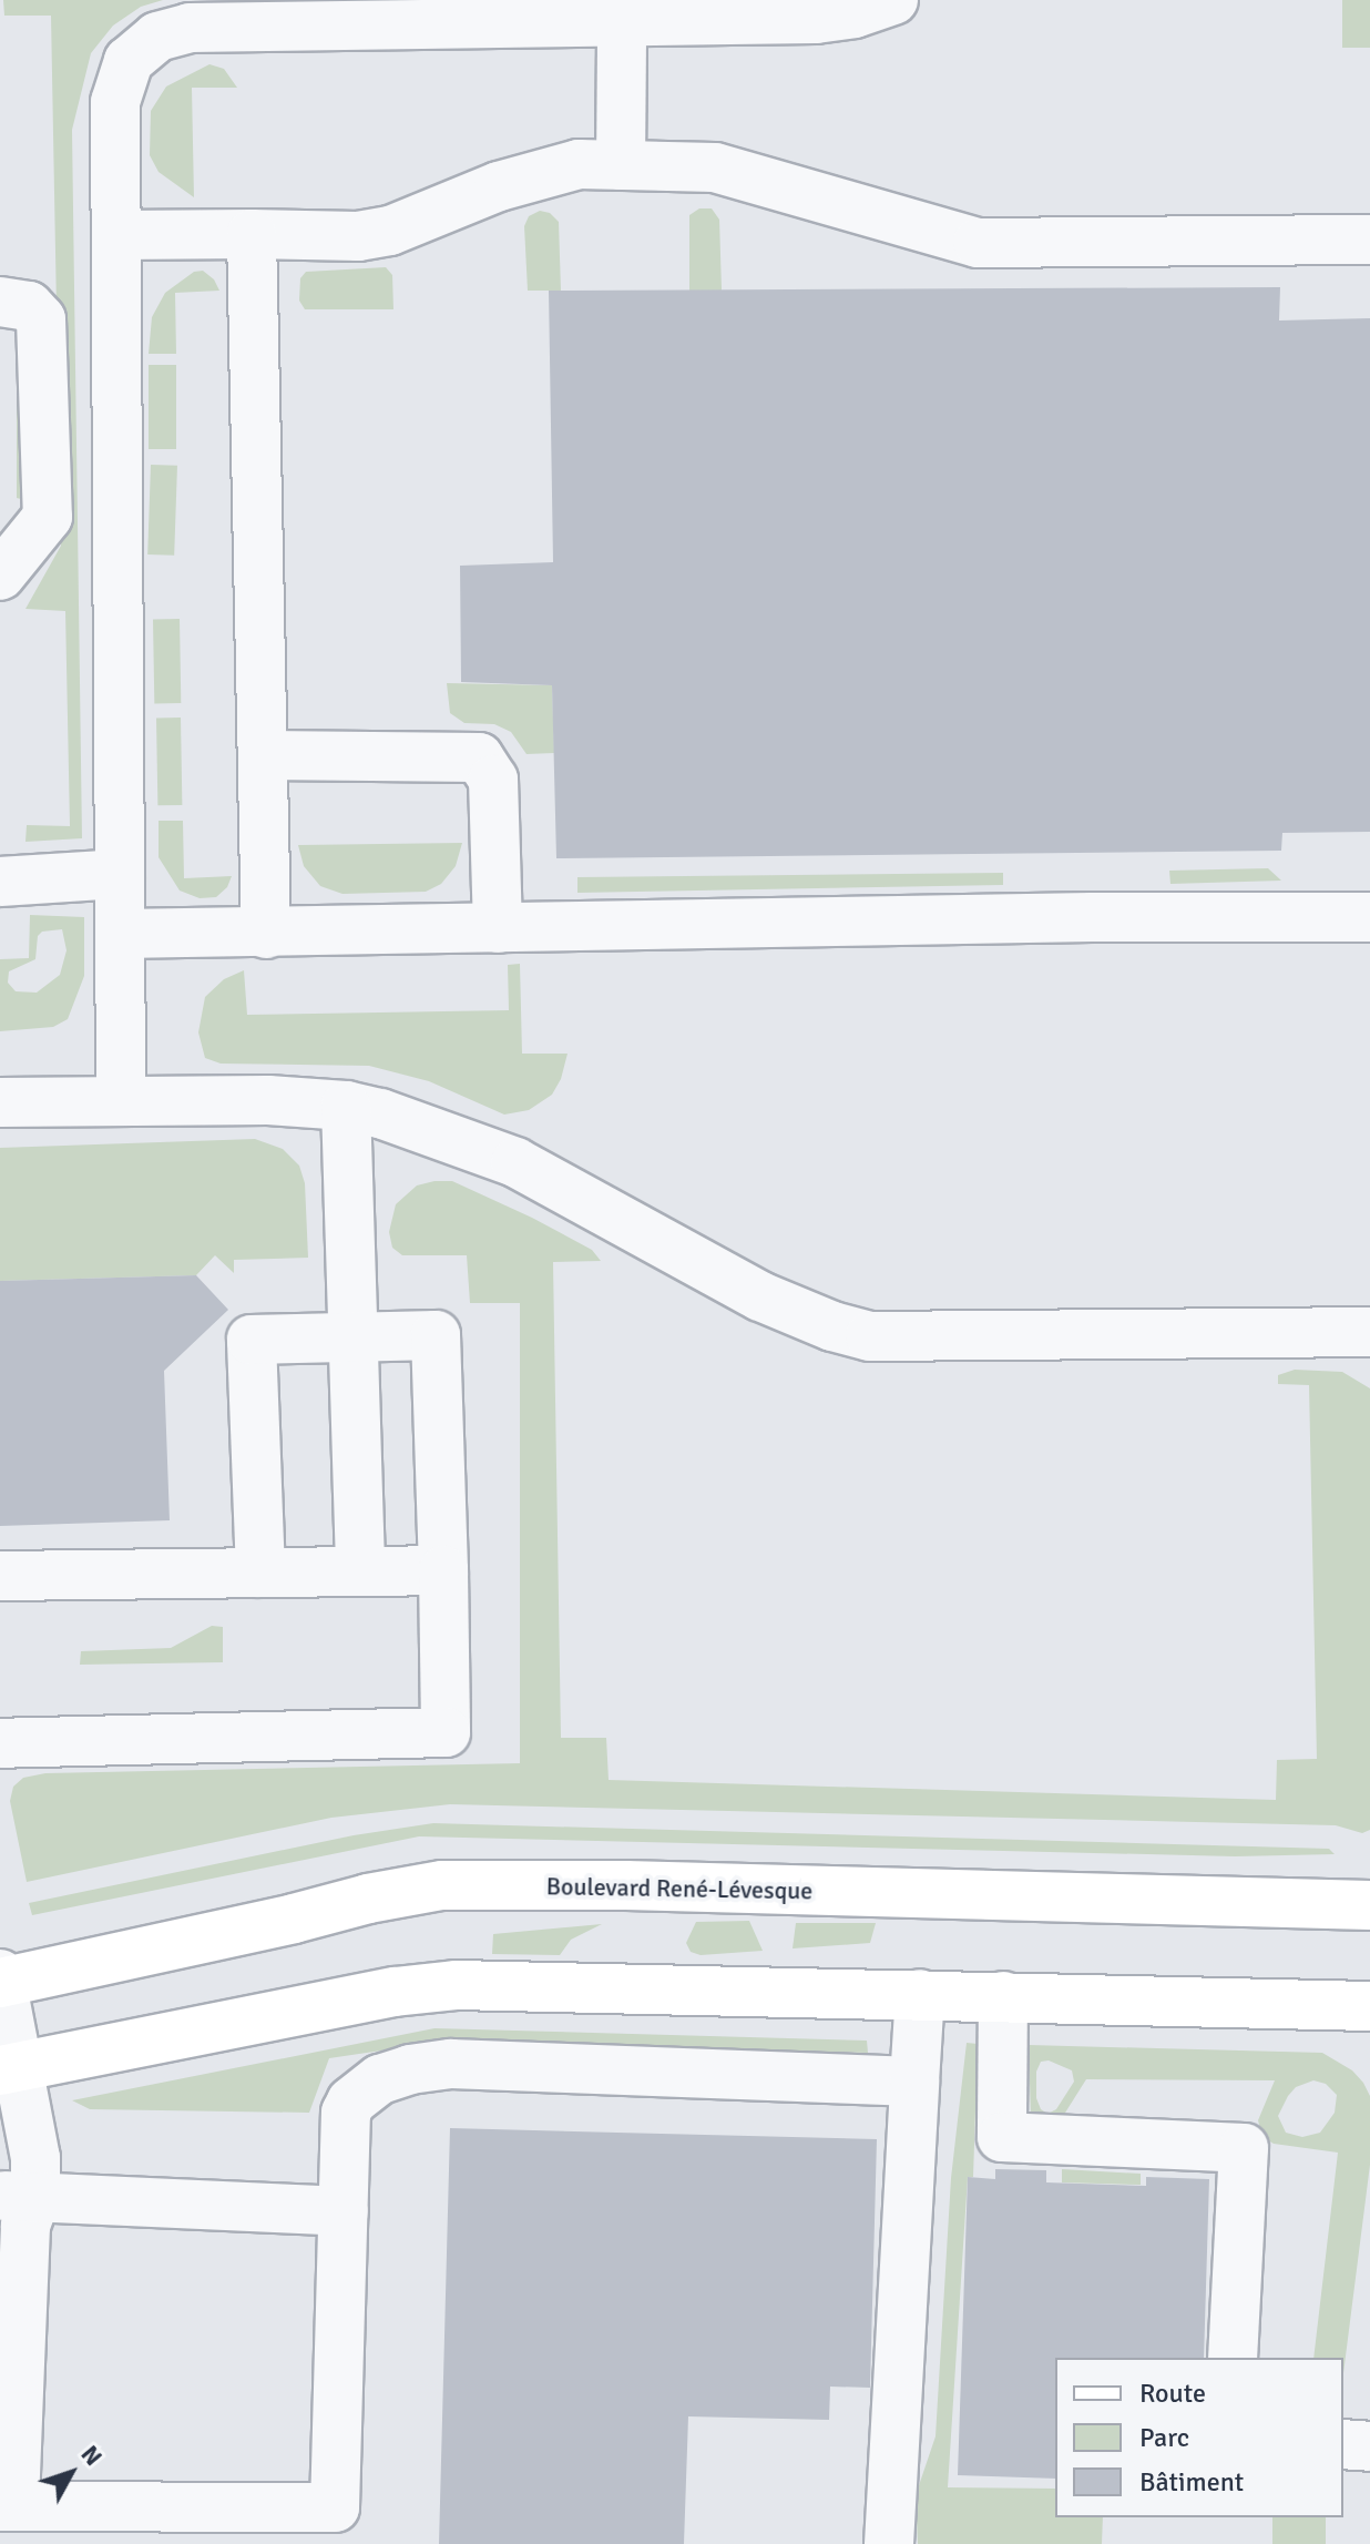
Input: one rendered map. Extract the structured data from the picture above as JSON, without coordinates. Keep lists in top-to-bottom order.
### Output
{
  "streets": {
    "main road": ["Boulevard René-Lévesque"]
  },
  "legend": ["Route", "Parc", "Bâtiment"],
  "north": "top right"
}
